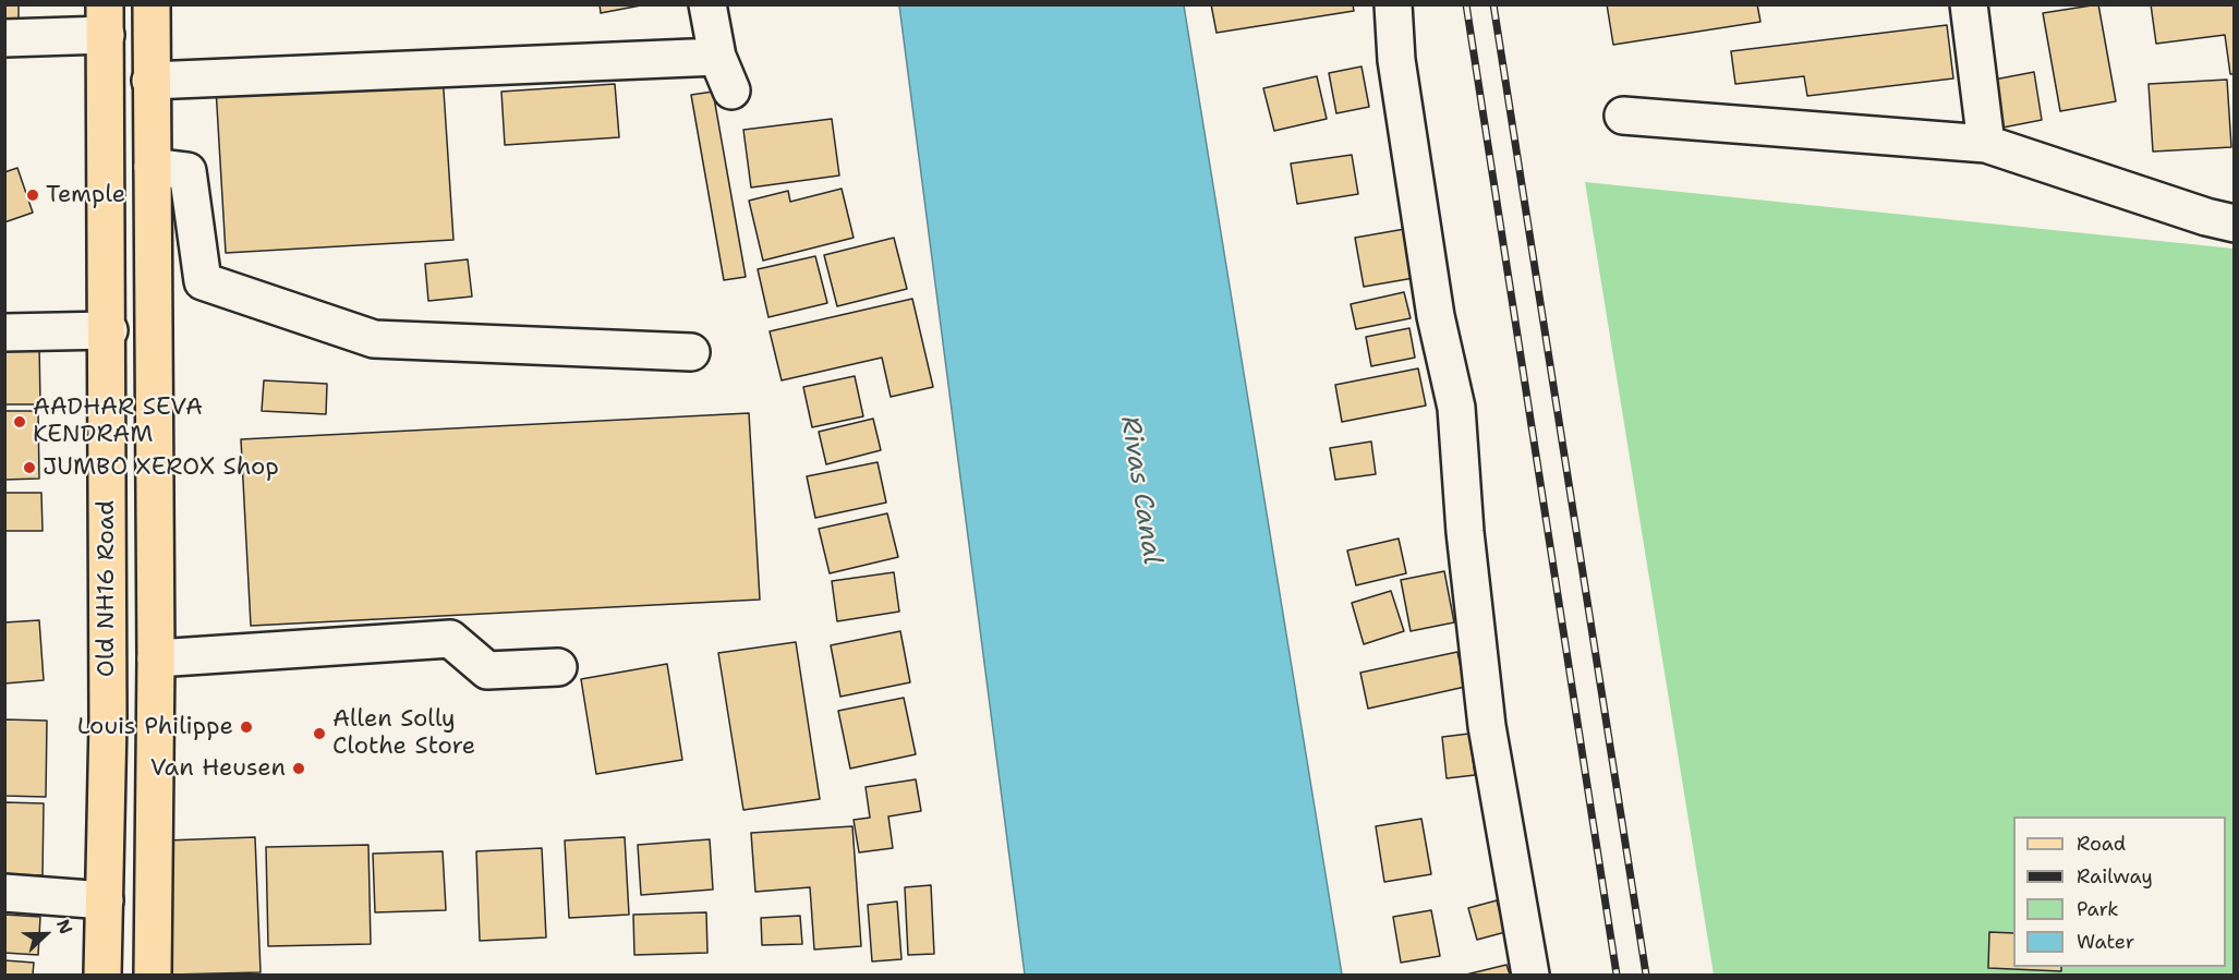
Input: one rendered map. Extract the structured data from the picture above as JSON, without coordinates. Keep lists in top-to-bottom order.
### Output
{
  "streets": {
    "main road": ["Old NH16 Road"]
  },
  "water": ["Rivas Canal"],
  "places": [
    "Temple",
    "AADHAR SEVA KENDRAM",
    "JUMBO XEROX Shop",
    "Louis Philippe",
    "Allen Solly Clothe Store",
    "Van Heusen"
  ],
  "legend": [
    "Road",
    "Railway",
    "Park",
    "Water"
  ],
  "north": "right"
}
